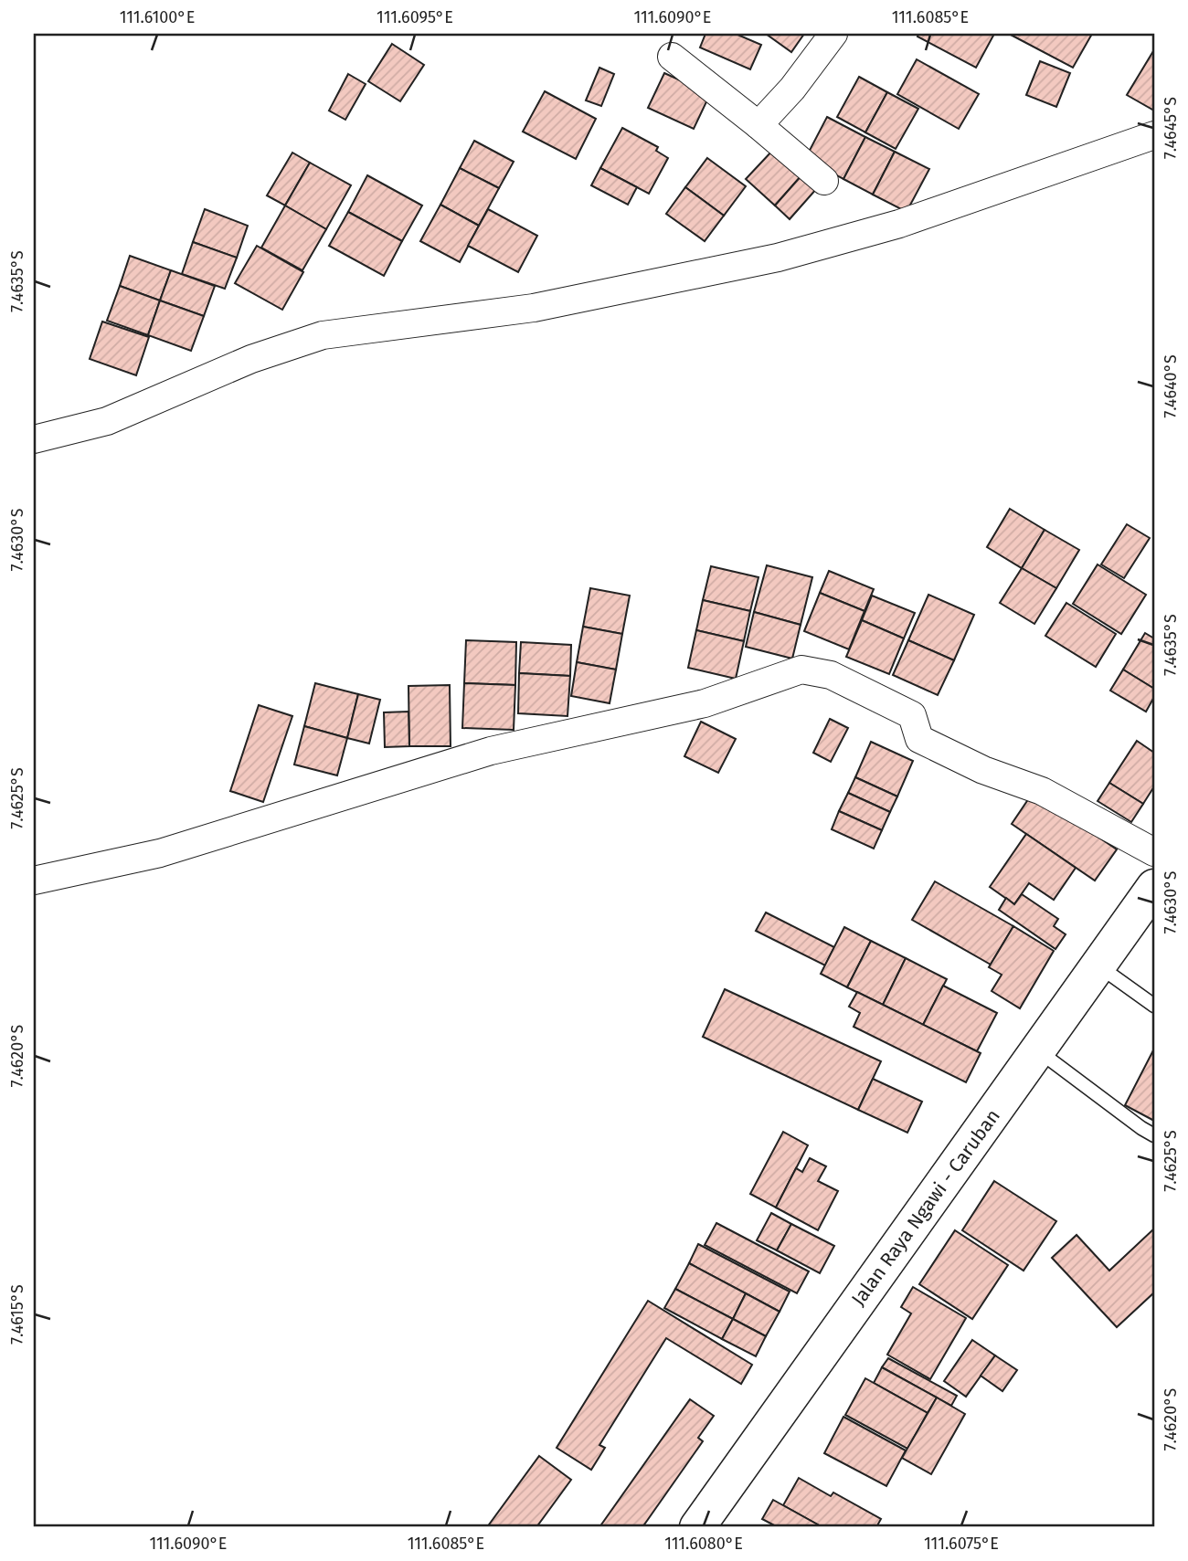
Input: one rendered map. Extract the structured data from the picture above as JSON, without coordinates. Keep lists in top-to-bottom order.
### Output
{
  "streets": {
    "highway": ["Jalan Raya Ngawi - Caruban"]
  },
  "coordinates": [
    "111.6100°E",
    "111.6095°E",
    "111.6090°E",
    "111.6085°E",
    "7.4645°S",
    "7.4635°S",
    "7.4640°S",
    "7.4630°S",
    "7.4625°S",
    "7.4620°S",
    "7.4615°S",
    "111.6080°E",
    "111.6075°E"
  ]
}
